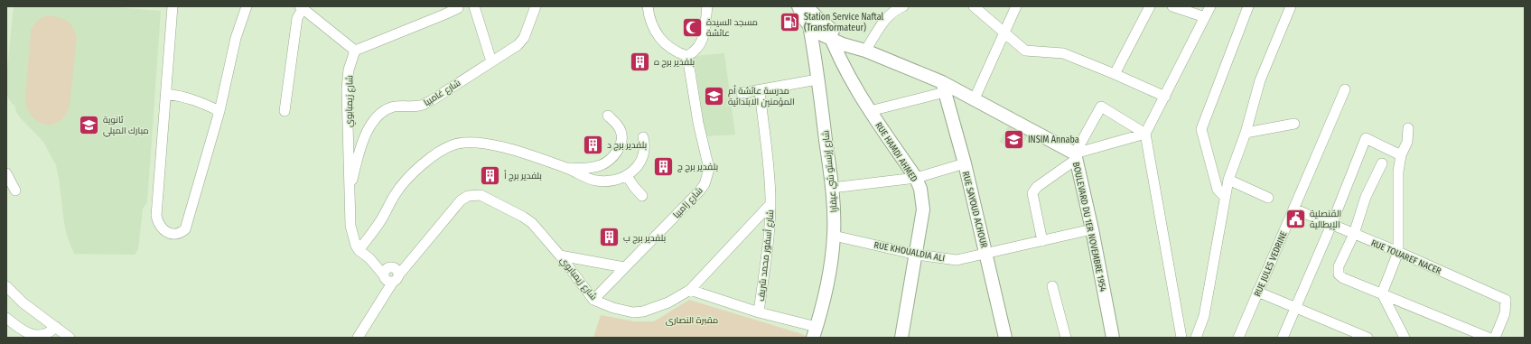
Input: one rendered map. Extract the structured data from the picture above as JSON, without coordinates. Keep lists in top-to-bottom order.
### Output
{
  "streets": {
    "main road": [
      "RUE HAMDI AHMED",
      "شارع إرنستو شي عيفارا",
      "RUE SAYOUD ACHOUR",
      "BOULEVARD DU 1ER NOVEMBRE 1954"
    ],
    "street": [
      "شارع غامبيا",
      "شارع زيمبابوي",
      "شارع زامبيا",
      "RUE KHOUALDIA ALI",
      "شارع أسفور محمد شريف",
      "RUE TOUAREF NACER",
      "RUE JULES VEDRINE"
    ]
  },
  "crossings": [
    ["شارع غامبيا", "شارع زيمبابوي"],
    ["شارع زيمبابوي", "شارع زامبيا"],
    ["شارع زيمبابوي", "شارع أسفور محمد شريف"],
    ["RUE HAMDI AHMED", "RUE KHOUALDIA ALI"],
    ["شارع إرنستو شي عيفارا", "RUE KHOUALDIA ALI"],
    ["RUE SAYOUD ACHOUR", "BOULEVARD DU 1ER NOVEMBRE 1954"],
    ["RUE SAYOUD ACHOUR", "RUE KHOUALDIA ALI"],
    ["BOULEVARD DU 1ER NOVEMBRE 1954", "RUE KHOUALDIA ALI"],
    ["RUE TOUAREF NACER", "RUE JULES VEDRINE"]
  ],
  "parks": ["مقبرة النصارى"],
  "places": {
    "fuel station": ["Station Service Naftal (Transformateur)"],
    "mosque": ["مسجد السيدة عائشة"],
    "building": [
      "بلفدير برج ه",
      "بلفدير برج د",
      "بلفدير برج ج",
      "بلفدير برج أ",
      "بلفدير برج ب"
    ],
    "school or university": ["مدرسة عائشة أم المؤمنين الابتدائية", "ثانوية مبارك الميلي", "INSIM Annaba"],
    "public building": ["القنصلية الإيطالية"]
  }
}
